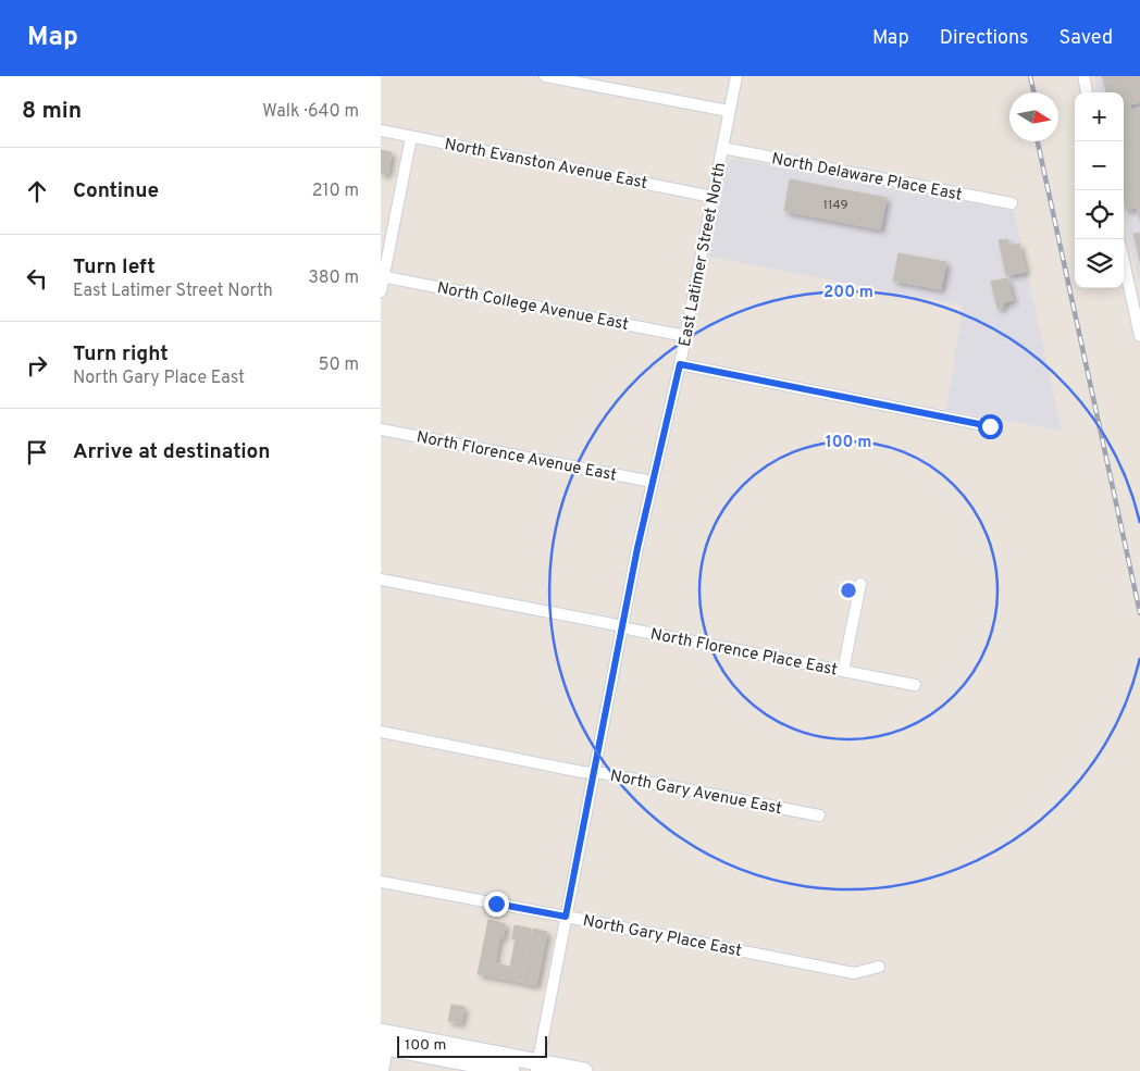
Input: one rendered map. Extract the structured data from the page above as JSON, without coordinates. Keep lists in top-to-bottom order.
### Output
{
  "streets": {
    "street": [
      "North Evanston Avenue East",
      "North Delaware Place East",
      "East Latimer Street North",
      "North College Avenue East",
      "North Florence Avenue East",
      "North Florence Place East",
      "North Gary Avenue East",
      "North Gary Place East"
    ]
  },
  "crossings": [
    ["North Evanston Avenue East", "East Latimer Street North"],
    ["North Delaware Place East", "East Latimer Street North"],
    ["East Latimer Street North", "North College Avenue East"],
    ["East Latimer Street North", "North Florence Avenue East"],
    ["East Latimer Street North", "North Florence Place East"],
    ["East Latimer Street North", "North Gary Avenue East"],
    ["East Latimer Street North", "North Gary Place East"]
  ],
  "house_numbers": ["1149"],
  "scale_bar": "100 m",
  "north": "right",
  "page": {
    "header": "Map",
    "nav": ["Map", "Directions", "Saved"],
    "heading": ["8 min", "Walk · 640 m"],
    "map_buttons": ["+", "−"],
    "list": [
      ["Continue", "210 m"],
      ["Turn left", "East Latimer Street North", "380 m"],
      ["Turn right", "North Gary Place East", "50 m"],
      "Arrive at destination"
    ],
    "scale": "100 m"
  },
  "rings": ["200 m", "100 m"]
}
